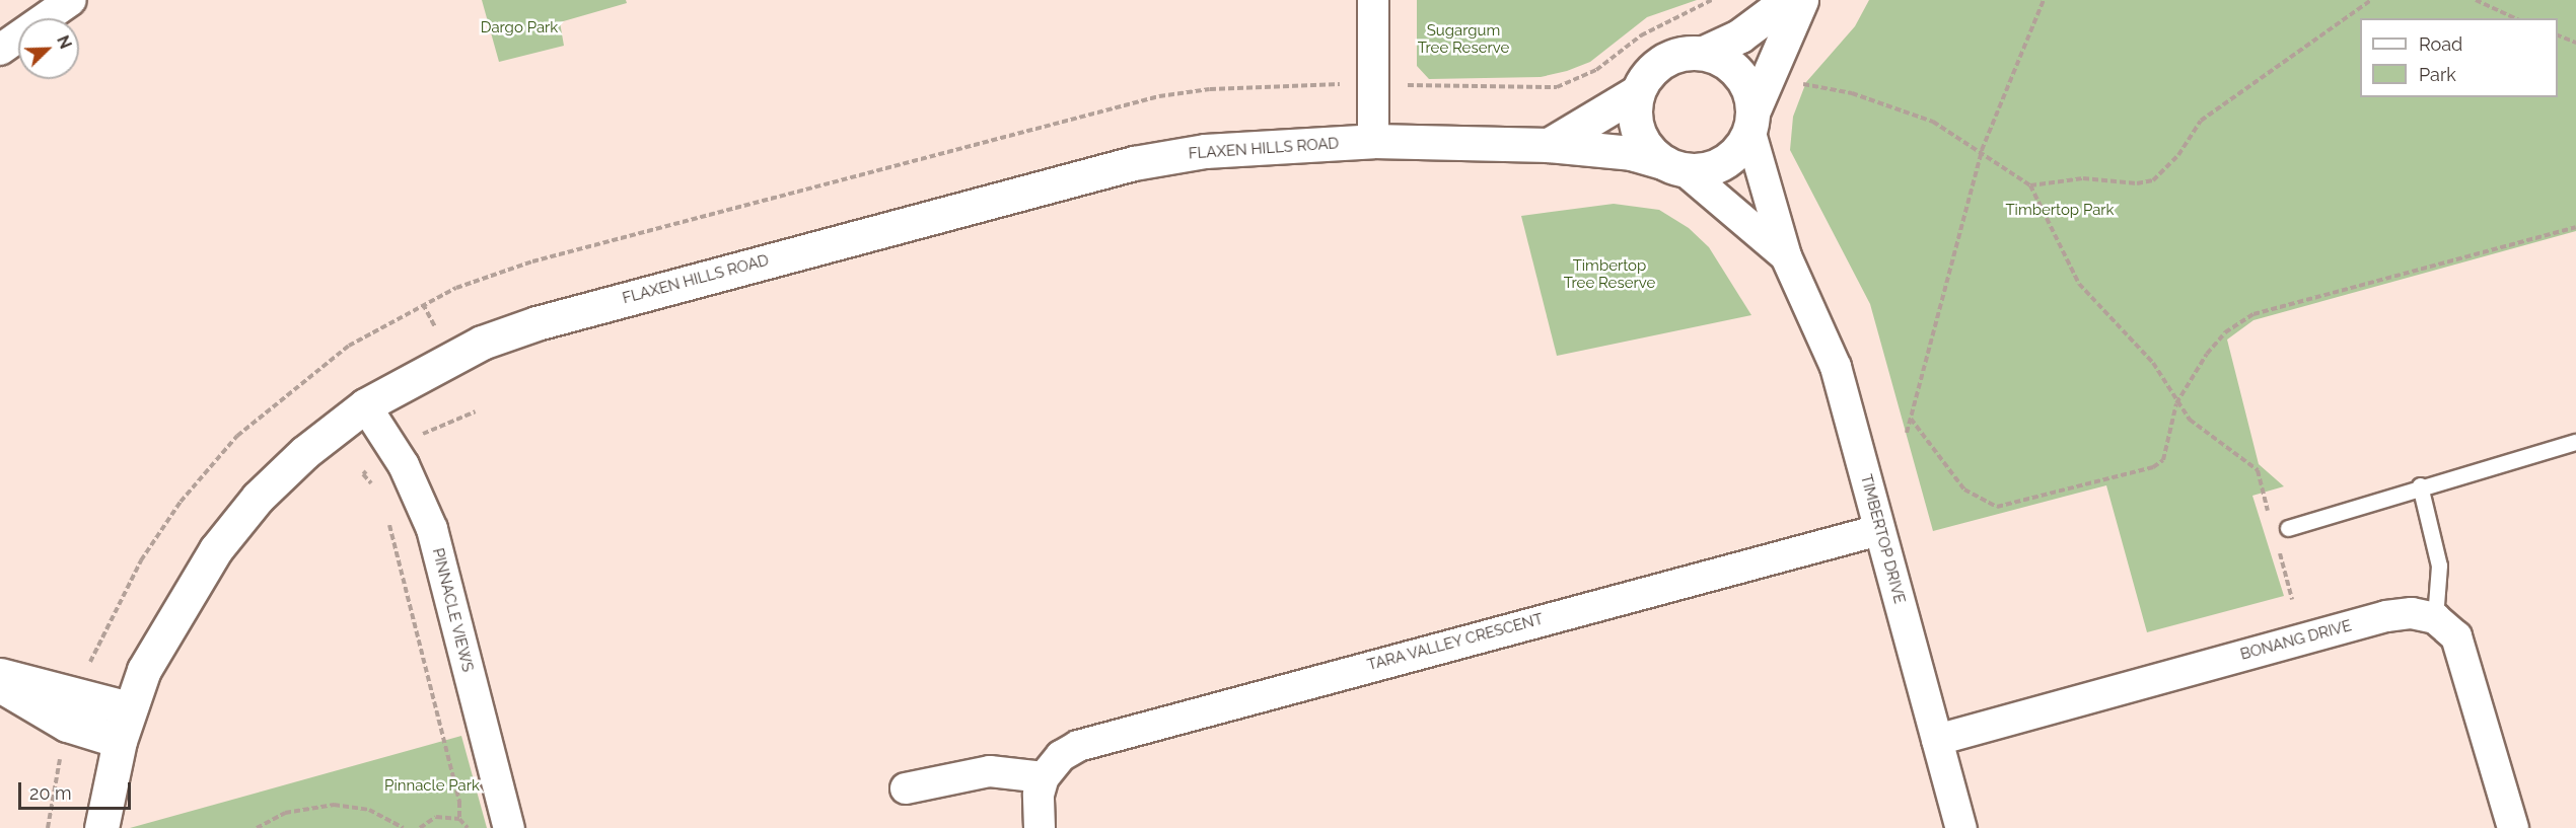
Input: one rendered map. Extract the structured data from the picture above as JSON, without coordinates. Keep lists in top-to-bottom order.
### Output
{
  "streets": {
    "street": [
      "FLAXEN HILLS ROAD",
      "TIMBERTOP DRIVE",
      "PINNACLE VIEWS",
      "BONANG DRIVE",
      "TARA VALLEY CRESCENT"
    ]
  },
  "crossings": [
    ["FLAXEN HILLS ROAD", "TIMBERTOP DRIVE"],
    ["FLAXEN HILLS ROAD", "PINNACLE VIEWS"],
    ["TIMBERTOP DRIVE", "BONANG DRIVE"],
    ["TIMBERTOP DRIVE", "TARA VALLEY CRESCENT"]
  ],
  "parks": [
    "Dargo Park",
    "Sugargum Tree Reserve",
    "Timbertop Park",
    "Timbertop Tree Reserve",
    "Pinnacle Park"
  ],
  "legend": ["Road", "Park"],
  "scale_bar": "20 m",
  "north": "top right"
}
